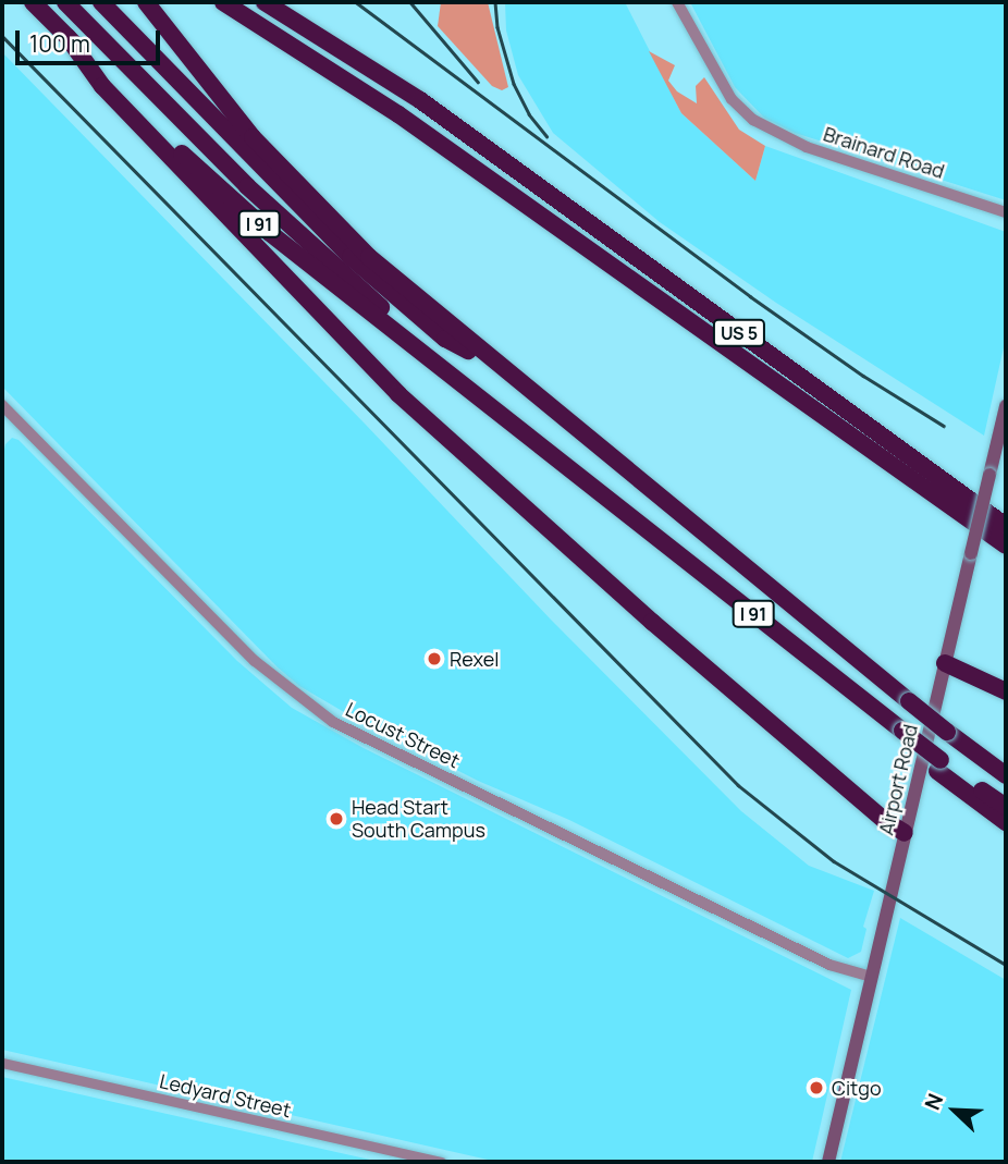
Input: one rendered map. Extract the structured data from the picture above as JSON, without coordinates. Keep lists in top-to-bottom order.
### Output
{
  "streets": {
    "highway": ["I 91", "US 5"],
    "main road": ["Airport Road"],
    "street": ["Brainard Road", "Locust Street", "Ledyard Street"]
  },
  "crossings": [
    ["Locust Street", "Airport Road"]
  ],
  "places": ["Rexel", "Head Start South Campus", "Citgo"],
  "scale_bar": "100 m",
  "north": "top left"
}
